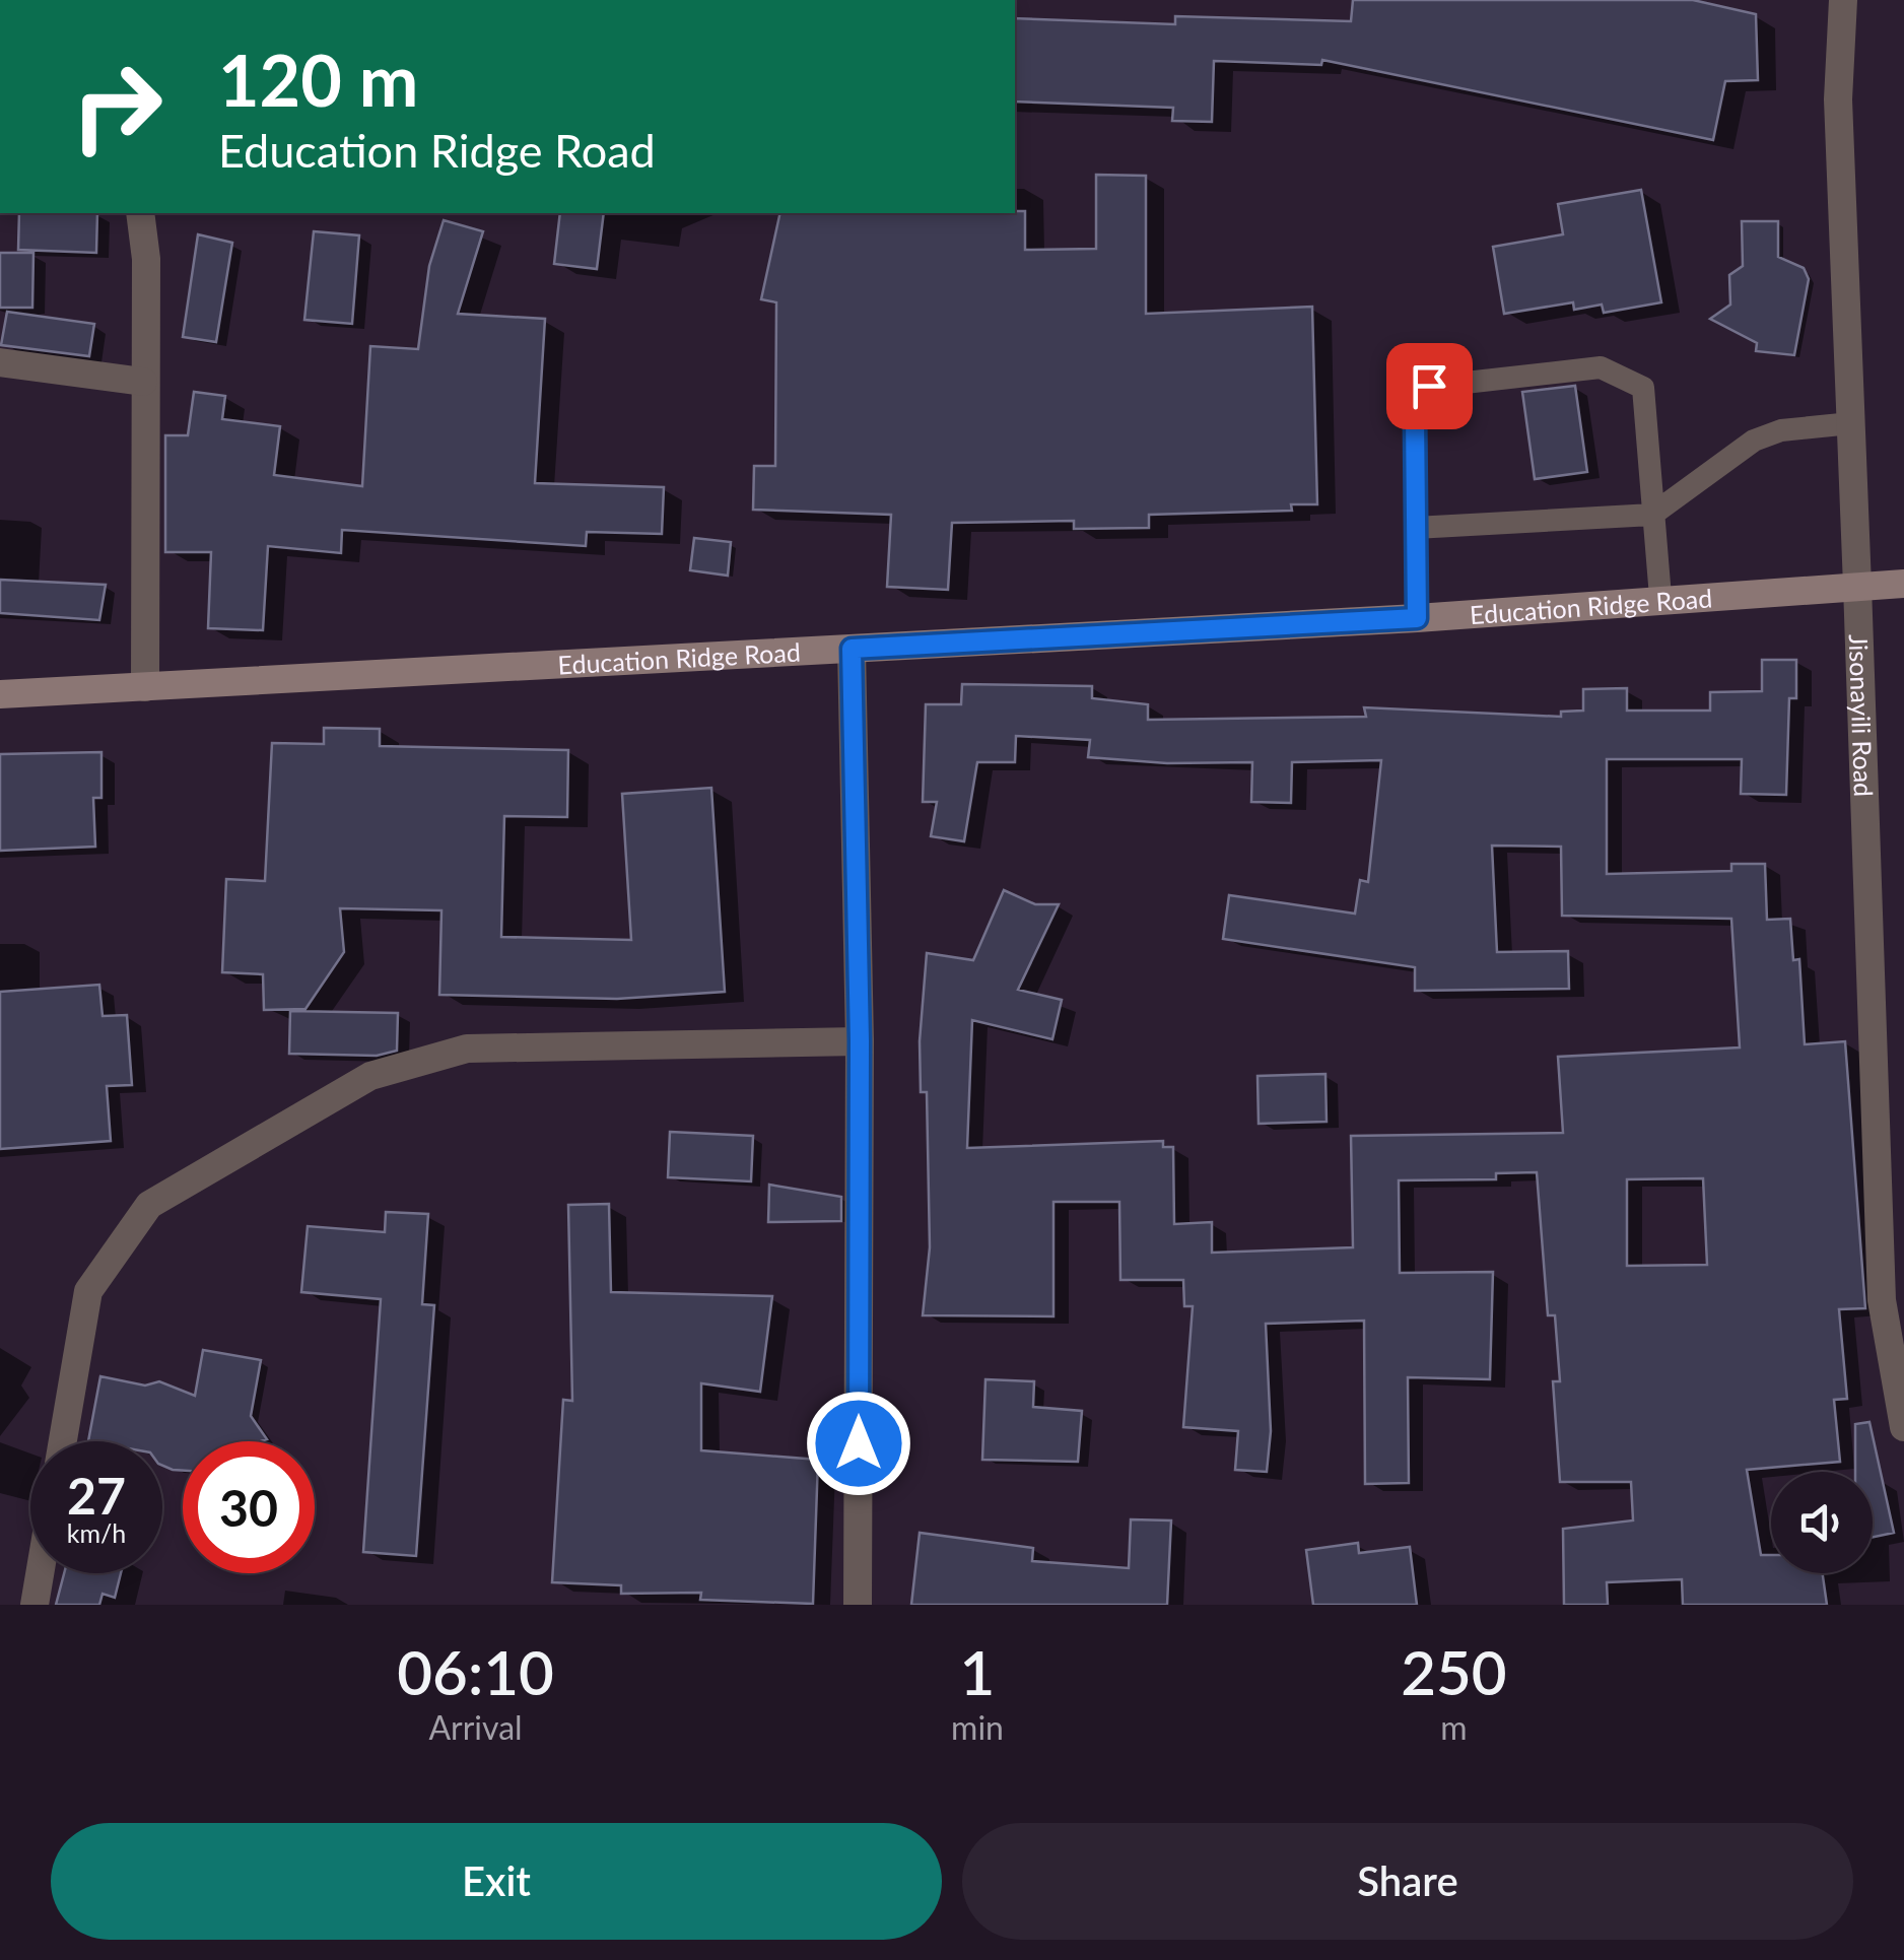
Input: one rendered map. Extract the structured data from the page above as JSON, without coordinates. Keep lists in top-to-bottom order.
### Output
{
  "streets": {
    "main road": ["Education Ridge Road"],
    "street": ["Jisonayili Road"]
  },
  "crossings": [
    ["Education Ridge Road", "Jisonayili Road"]
  ],
  "page": {
    "turn": ["120 m", "Education Ridge Road"],
    "speed": "27 km/h",
    "limit": "30",
    "eta": [
      "06:10",
      "Arrival",
      "1",
      "min",
      "250",
      "m"
    ],
    "buttons": ["Exit", "Share"]
  }
}
